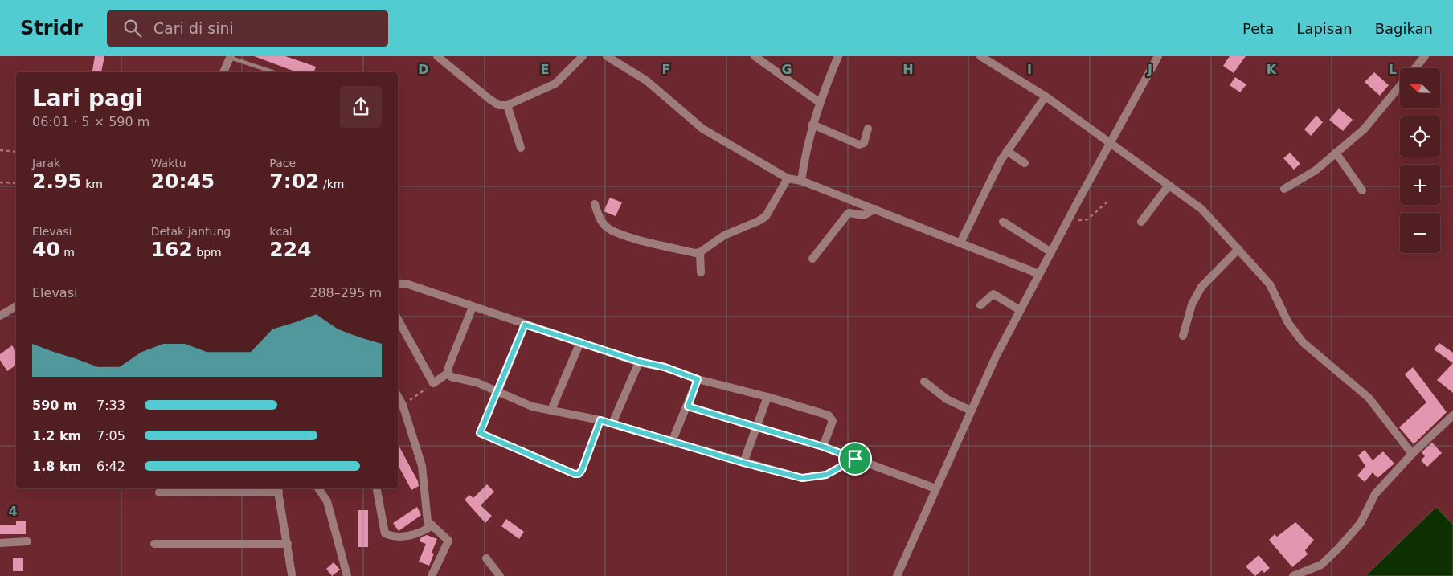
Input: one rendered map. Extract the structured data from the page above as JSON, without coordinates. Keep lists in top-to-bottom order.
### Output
{
  "north": "top left",
  "page": {
    "header": "Stridr",
    "search": "Cari di sini",
    "nav": ["Peta", "Lapisan", "Bagikan"],
    "map_buttons": ["+", "−"],
    "heading": ["Lari pagi", "06:01 · 5 × 590 m"],
    "stats": [
      ["Jarak", "2.95 km"],
      ["Waktu", "20:45"],
      ["Pace", "7:02 /km"],
      ["Elevasi", "40 m"],
      ["Detak jantung", "162 bpm"],
      ["kcal", "224"]
    ],
    "chart": ["Elevasi", "288–295 m"],
    "list": [
      {
        "name": "590 m",
        "note": "7:33"
      },
      {
        "name": "1.2 km",
        "note": "7:05"
      },
      {
        "name": "1.8 km",
        "note": "6:42"
      }
    ]
  },
  "grid": {
    "columns": [
      "D",
      "E",
      "F",
      "G",
      "H",
      "I",
      "J",
      "K",
      "L"
    ],
    "rows": ["4"]
  }
}
